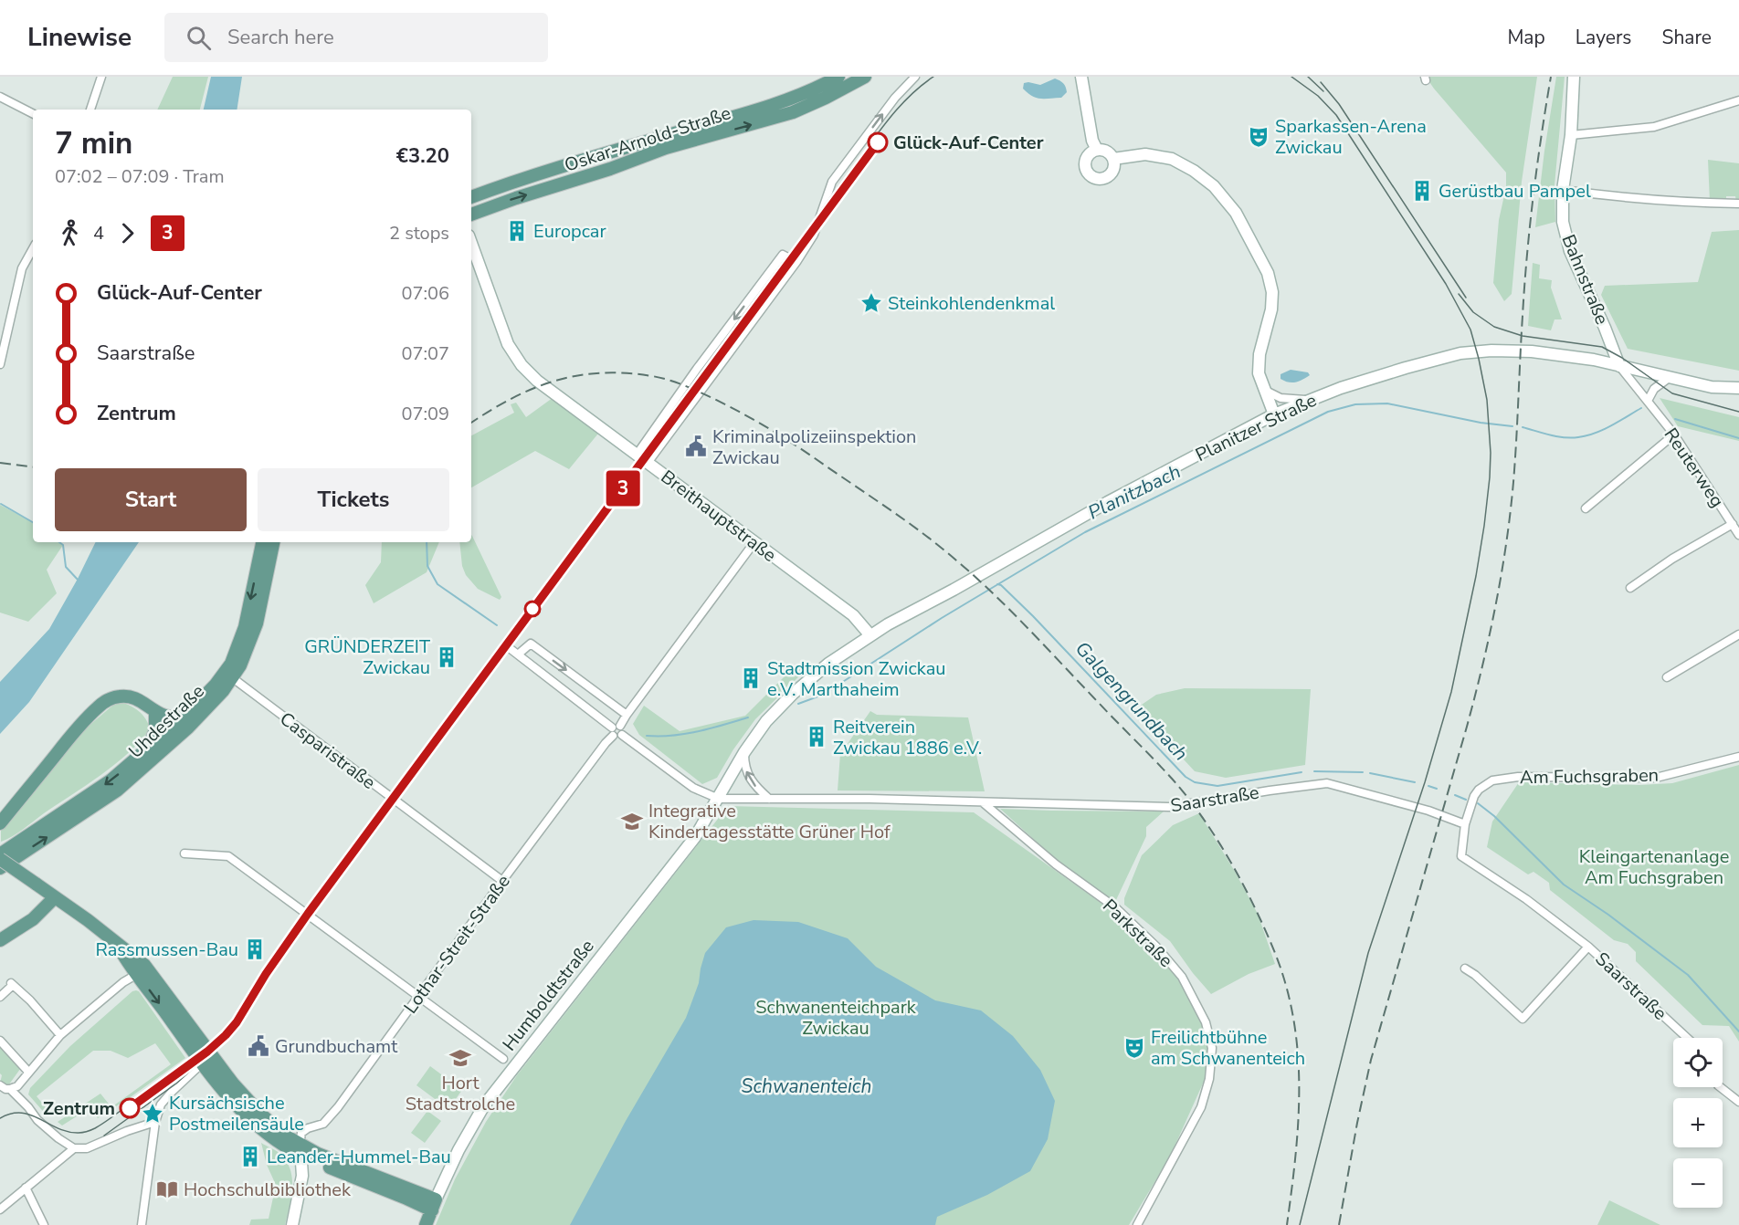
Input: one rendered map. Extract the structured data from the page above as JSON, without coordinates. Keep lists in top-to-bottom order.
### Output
{
  "streets": {
    "main road": [
      "Oskar-Arnold-Straße",
      "Bahnstraße",
      "Planitzer Straße",
      "Breithauptstraße",
      "Uhdestraße",
      "Humboldtstraße"
    ],
    "street": [
      "Reuterweg",
      "Casparistraße",
      "Am Fuchsgraben",
      "Saarstraße",
      "Parkstraße",
      "Lothar-Streit-Straße"
    ]
  },
  "crossings": [
    ["Bahnstraße", "Planitzer Straße"],
    ["Bahnstraße", "Reuterweg"],
    ["Planitzer Straße", "Reuterweg"],
    ["Planitzer Straße", "Breithauptstraße"],
    ["Planitzer Straße", "Saarstraße"],
    ["Planitzer Straße", "Humboldtstraße"],
    ["Breithauptstraße", "Lothar-Streit-Straße"],
    ["Uhdestraße", "Casparistraße"],
    ["Casparistraße", "Lothar-Streit-Straße"],
    ["Am Fuchsgraben", "Saarstraße"],
    ["Saarstraße", "Parkstraße"],
    ["Saarstraße", "Lothar-Streit-Straße"],
    ["Saarstraße", "Humboldtstraße"]
  ],
  "water": ["Planitzbach", "Galgengrundbach", "Schwanenteich"],
  "parks": ["Kleingartenanlage Am Fuchsgraben", "Schwanenteichpark Zwickau"],
  "places": {
    "theatre": ["Sparkassen-Arena Zwickau", "Freilichtbühne am Schwanenteich"],
    "other": ["Glück-Auf-Center", "Zentrum"],
    "building": [
      "Gerüstbau Pampel",
      "Europcar",
      "GRÜNDERZEIT Zwickau",
      "Stadtmission Zwickau e.V. Marthaheim",
      "Reitverein Zwickau 1886 e.V.",
      "Rassmussen-Bau",
      "Leander-Hummel-Bau"
    ],
    "place": ["Steinkohlendenkmal", "Kursächsische Postmeilensäule"],
    "public building": ["Kriminalpolizeiinspektion Zwickau", "Grundbuchamt"],
    "school or university": ["Integrative Kindertagesstätte Grüner Hof", "Hort Stadtstrolche"],
    "library": ["Hochschulbibliothek"]
  },
  "lines": ["tram line 3"],
  "page": {
    "header": "Linewise",
    "search": "Search here",
    "nav": ["Map", "Layers", "Share"],
    "on_map": "3",
    "heading": ["7 min", "07:02 – 07:09 · Tram", "€3.20"],
    "legs": ["4", "3", "2 stops"],
    "list": [
      {
        "name": "Glück-Auf-Center",
        "value": "07:06"
      },
      {
        "name": "Saarstraße",
        "value": "07:07"
      },
      {
        "name": "Zentrum",
        "value": "07:09"
      }
    ],
    "buttons": ["Start", "Tickets"],
    "map_buttons": ["+", "−"]
  }
}
